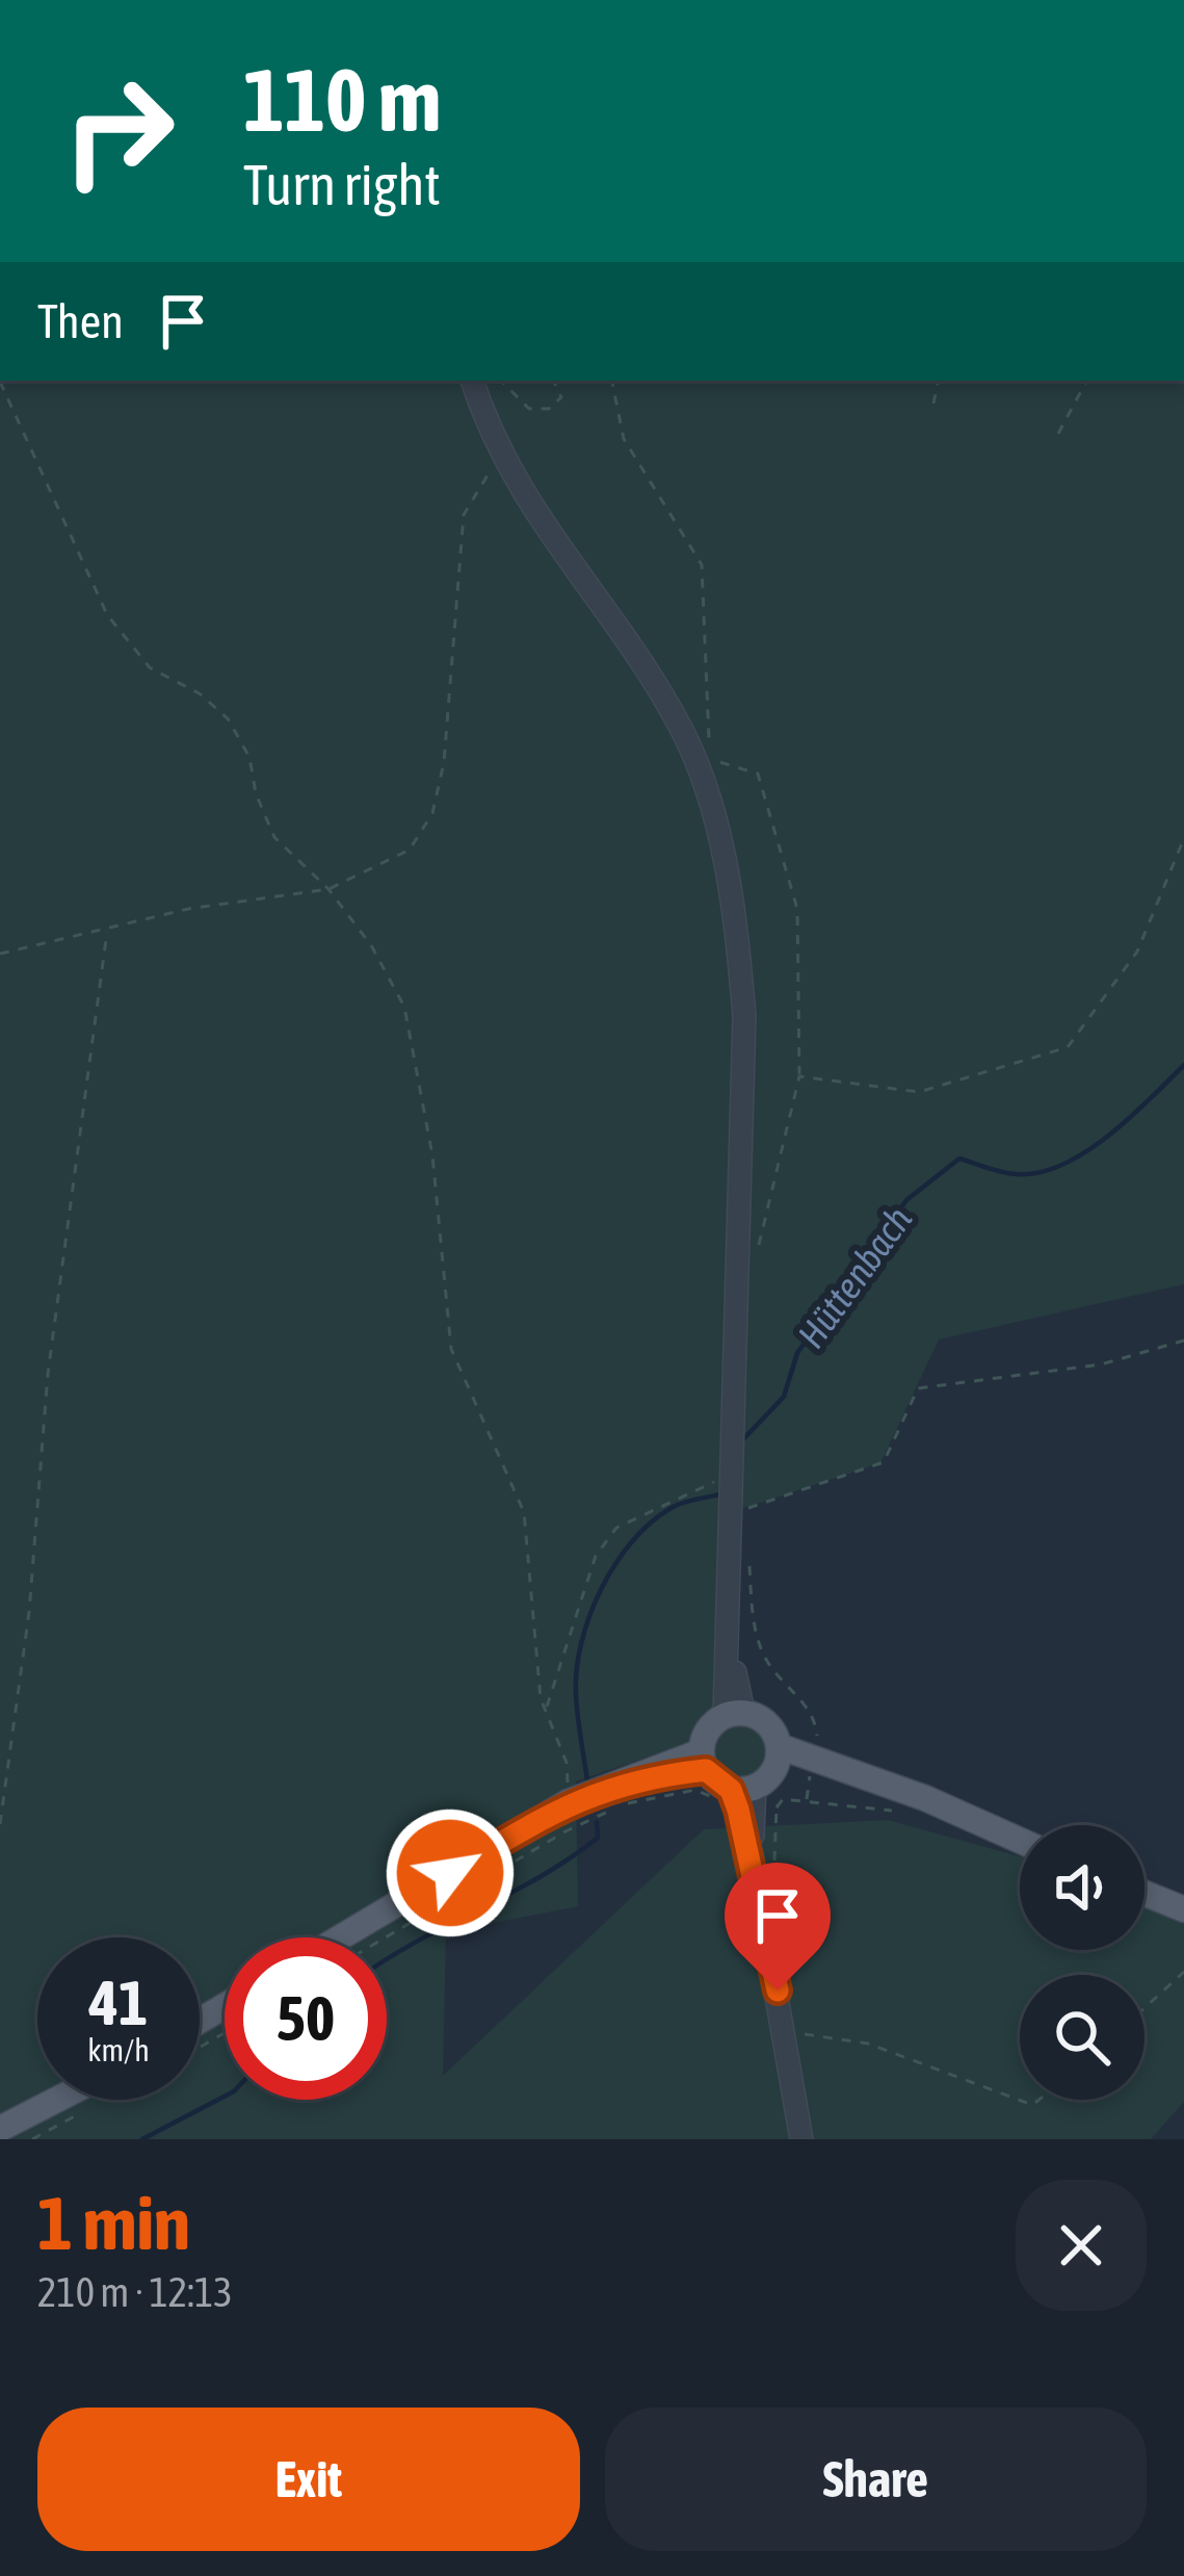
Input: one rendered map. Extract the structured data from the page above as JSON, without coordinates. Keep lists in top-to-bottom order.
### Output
{
  "water": ["Hüttenbach"],
  "page": {
    "turn": ["110 m", "Turn right"],
    "then": "Then",
    "speed": "41 km/h",
    "limit": "50",
    "heading": ["1 min", "210 m · 12:13"],
    "buttons": ["Exit", "Share"]
  }
}
